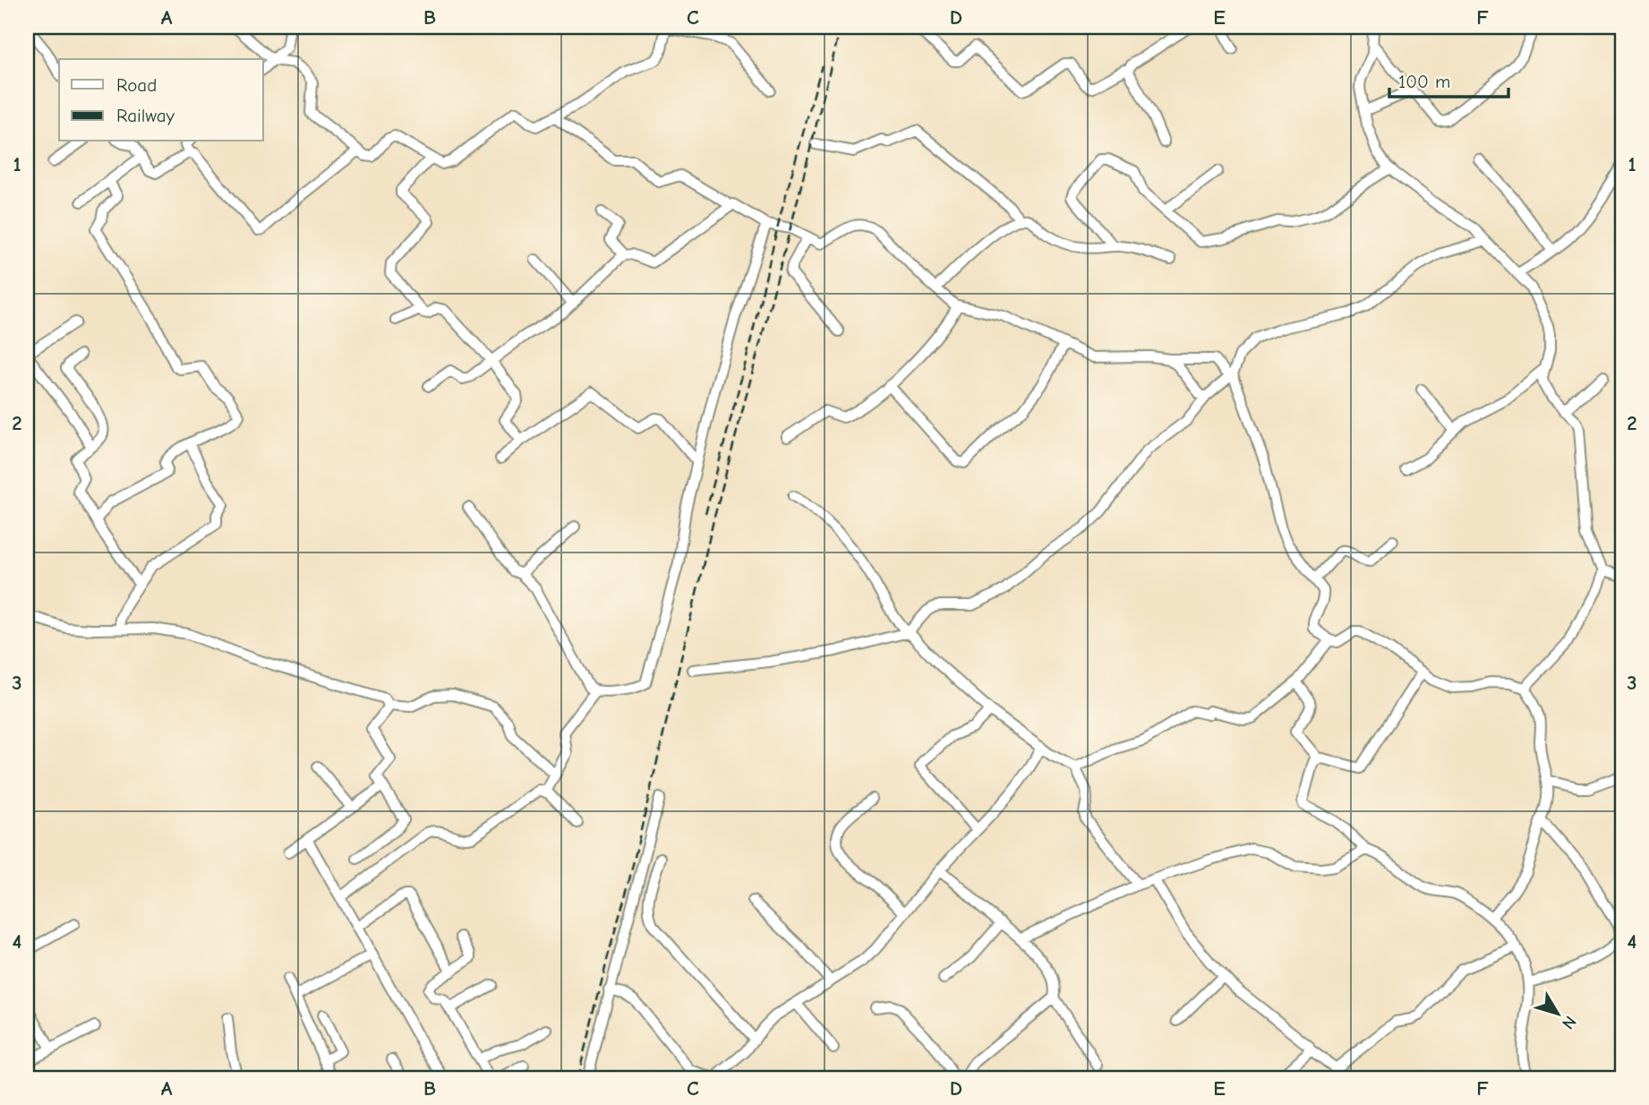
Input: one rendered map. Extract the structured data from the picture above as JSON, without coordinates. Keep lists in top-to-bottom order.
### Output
{
  "legend": ["Road", "Railway"],
  "scale_bar": "100 m",
  "north": "bottom right",
  "grid": {
    "columns": [
      "A",
      "B",
      "C",
      "D",
      "E",
      "F"
    ],
    "rows": [
      "1",
      "2",
      "3",
      "4"
    ]
  }
}
